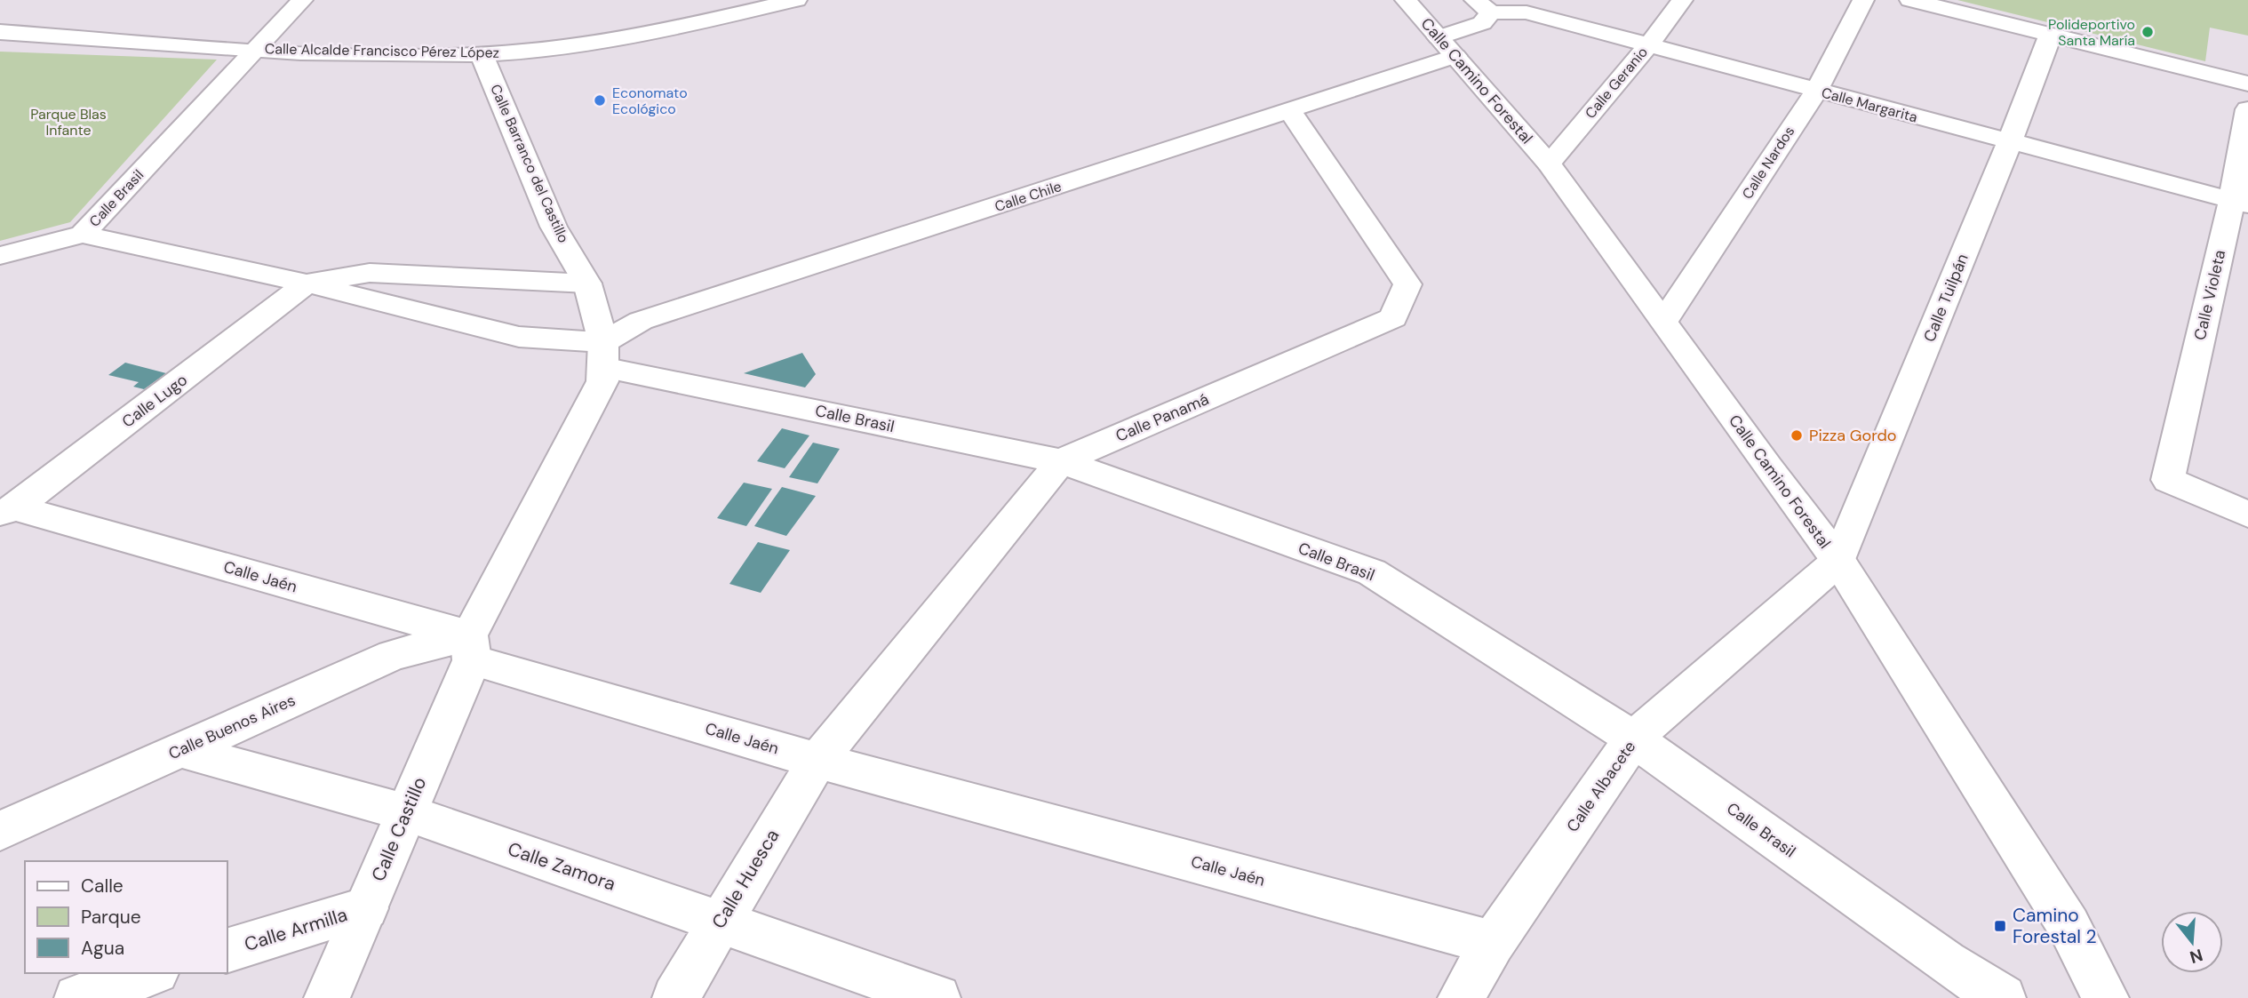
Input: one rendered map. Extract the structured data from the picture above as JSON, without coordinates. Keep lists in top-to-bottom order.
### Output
{
  "streets": {
    "street": [
      "Calle Alcalde Francisco Pérez López",
      "Calle Camino Forestal",
      "Calle Geranio",
      "Calle Margarita",
      "Calle Nardos",
      "Calle Barranco del Castillo",
      "Calle Chile",
      "Calle Brasil",
      "Calle Violeta",
      "Calle Tuilpán",
      "Calle Lugo",
      "Calle Panamá",
      "Calle Jaén",
      "Calle Buenos Aires",
      "Calle Albacete",
      "Calle Castillo",
      "Calle Zamora",
      "Calle Huesca",
      "Calle Armilla"
    ]
  },
  "crossings": [
    ["Calle Alcalde Francisco Pérez López", "Calle Barranco del Castillo"],
    ["Calle Alcalde Francisco Pérez López", "Calle Brasil"],
    ["Calle Camino Forestal", "Calle Geranio"],
    ["Calle Camino Forestal", "Calle Margarita"],
    ["Calle Camino Forestal", "Calle Nardos"],
    ["Calle Camino Forestal", "Calle Chile"],
    ["Calle Camino Forestal", "Calle Tuilpán"],
    ["Calle Camino Forestal", "Calle Albacete"],
    ["Calle Geranio", "Calle Margarita"],
    ["Calle Margarita", "Calle Nardos"],
    ["Calle Margarita", "Calle Chile"],
    ["Calle Margarita", "Calle Violeta"],
    ["Calle Margarita", "Calle Tuilpán"],
    ["Calle Barranco del Castillo", "Calle Chile"],
    ["Calle Barranco del Castillo", "Calle Brasil"],
    ["Calle Barranco del Castillo", "Calle Castillo"],
    ["Calle Chile", "Calle Brasil"],
    ["Calle Chile", "Calle Panamá"],
    ["Calle Chile", "Calle Castillo"],
    ["Calle Brasil", "Calle Lugo"],
    ["Calle Brasil", "Calle Panamá"],
    ["Calle Brasil", "Calle Albacete"],
    ["Calle Brasil", "Calle Castillo"],
    ["Calle Tuilpán", "Calle Albacete"],
    ["Calle Lugo", "Calle Jaén"],
    ["Calle Panamá", "Calle Jaén"],
    ["Calle Panamá", "Calle Huesca"],
    ["Calle Jaén", "Calle Buenos Aires"],
    ["Calle Jaén", "Calle Albacete"],
    ["Calle Jaén", "Calle Castillo"],
    ["Calle Jaén", "Calle Huesca"],
    ["Calle Buenos Aires", "Calle Castillo"],
    ["Calle Buenos Aires", "Calle Zamora"],
    ["Calle Castillo", "Calle Zamora"],
    ["Calle Castillo", "Calle Armilla"],
    ["Calle Zamora", "Calle Huesca"]
  ],
  "parks": ["Parque Blas Infante"],
  "places": {
    "other": ["Polideportivo Santa María", "Economato Ecológico", "Pizza Gordo"],
    "transit": ["Camino Forestal 2"]
  },
  "legend": ["Calle", "Parque", "Agua"],
  "north": "bottom"
}
